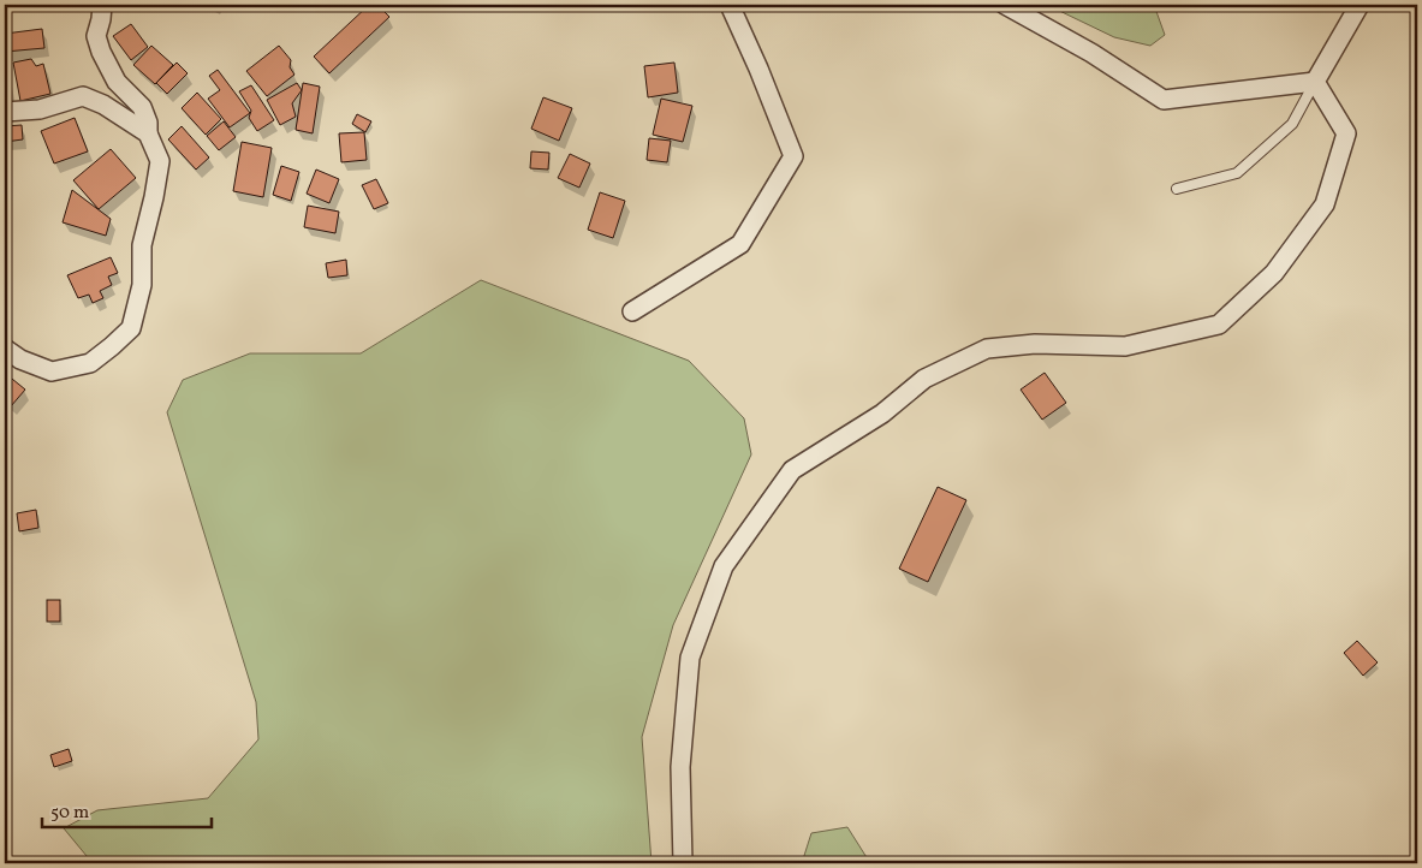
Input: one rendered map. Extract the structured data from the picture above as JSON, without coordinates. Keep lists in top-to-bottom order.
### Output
{
  "scale_bar": "50 m"
}
